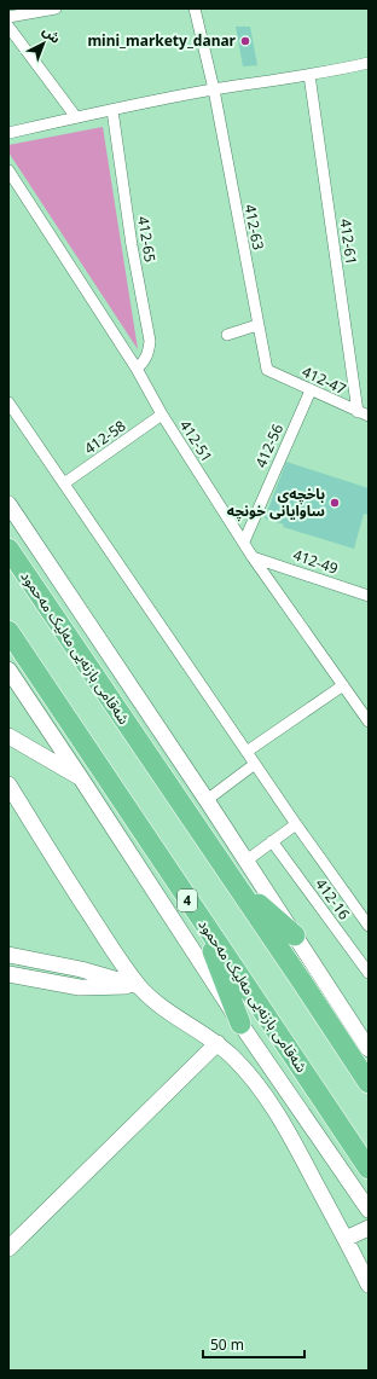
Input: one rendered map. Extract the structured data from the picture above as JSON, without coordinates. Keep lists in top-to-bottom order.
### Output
{
  "streets": {
    "highway": ["شەقامی بازنەیی مەلیک مەحمود", "4"],
    "street": [
      "412-63",
      "412-65",
      "412-61",
      "412-47",
      "412-58",
      "412-51",
      "412-56",
      "412-49",
      "412-16"
    ]
  },
  "crossings": [
    ["412-63", "412-47"],
    ["412-65", "412-51"],
    ["412-61", "412-47"],
    ["412-47", "412-56"],
    ["412-58", "412-51"],
    ["412-51", "412-56"],
    ["412-51", "412-49"]
  ],
  "places": ["mini_markety_danar", "باخچەی ساوایانی خونچە"],
  "scale_bar": "50 m",
  "north": "top right"
}
